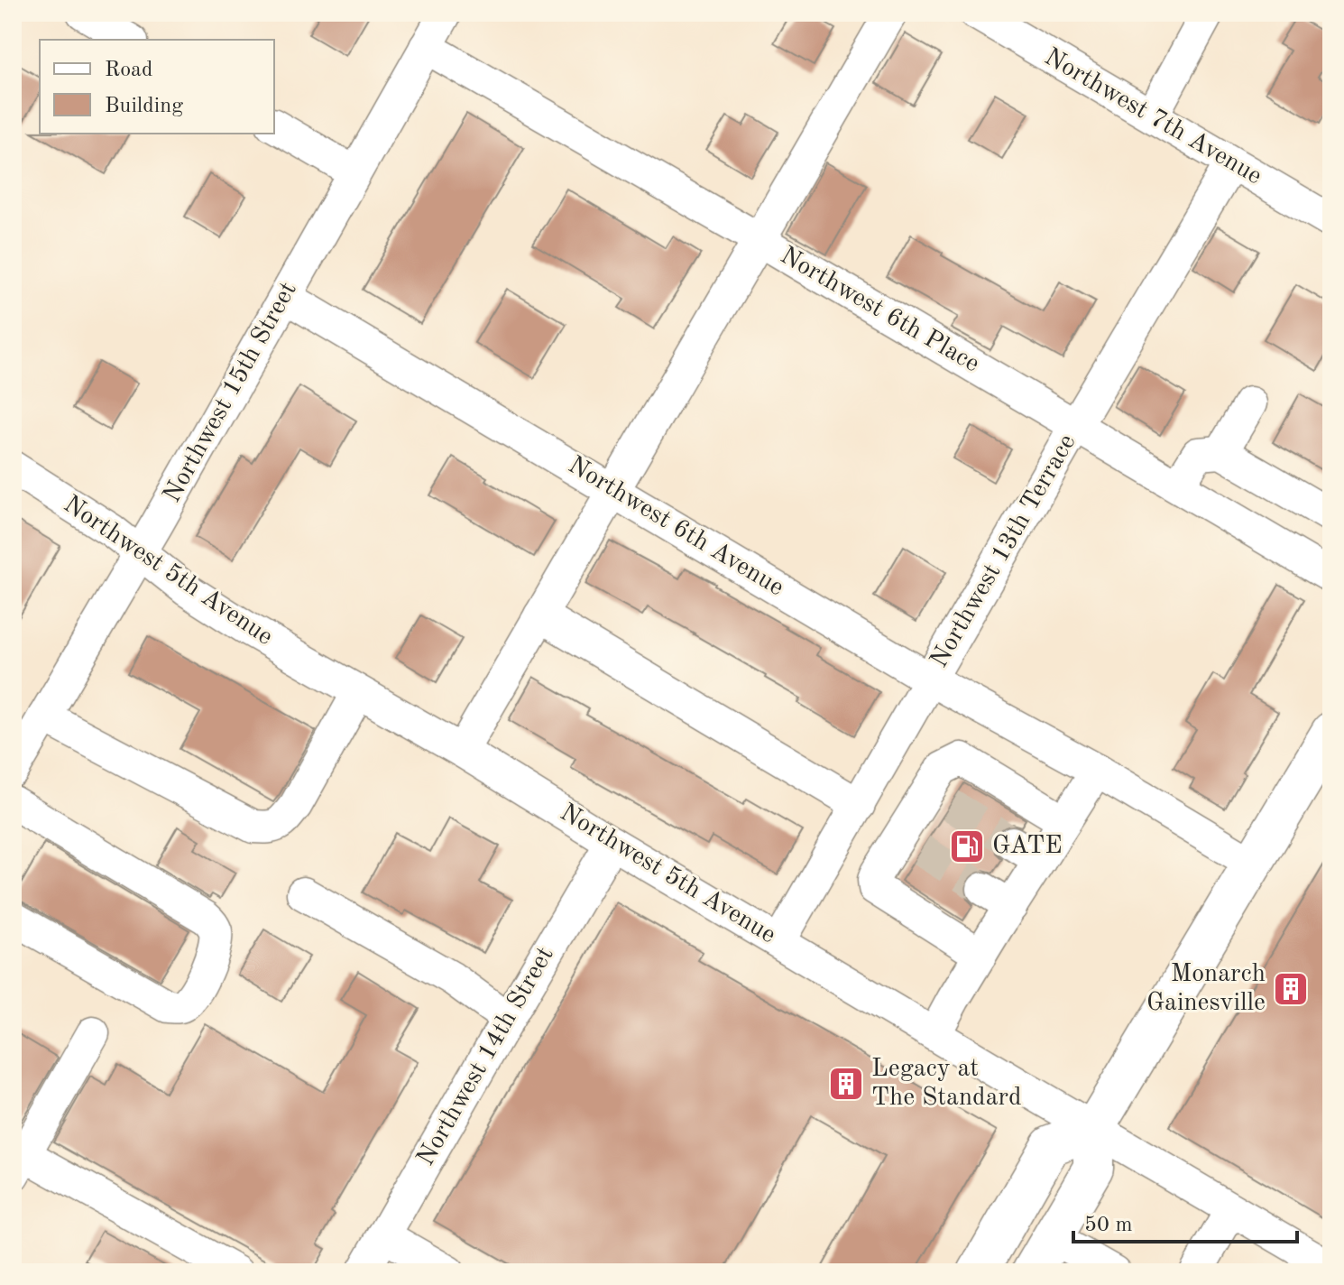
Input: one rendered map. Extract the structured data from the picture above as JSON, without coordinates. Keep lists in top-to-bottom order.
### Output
{
  "streets": {
    "street": [
      "Northwest 7th Avenue",
      "Northwest 6th Place",
      "Northwest 15th Street",
      "Northwest 6th Avenue",
      "Northwest 13th Terrace",
      "Northwest 5th Avenue",
      "Northwest 14th Street"
    ]
  },
  "crossings": [
    ["Northwest 7th Avenue", "Northwest 13th Terrace"],
    ["Northwest 6th Place", "Northwest 15th Street"],
    ["Northwest 6th Place", "Northwest 13th Terrace"],
    ["Northwest 15th Street", "Northwest 6th Avenue"],
    ["Northwest 15th Street", "Northwest 5th Avenue"],
    ["Northwest 6th Avenue", "Northwest 13th Terrace"],
    ["Northwest 13th Terrace", "Northwest 5th Avenue"],
    ["Northwest 5th Avenue", "Northwest 14th Street"]
  ],
  "places": {
    "fuel station": ["GATE"],
    "building": ["Monarch Gainesville", "Legacy at The Standard"]
  },
  "legend": ["Road", "Building"],
  "scale_bar": "50 m"
}
